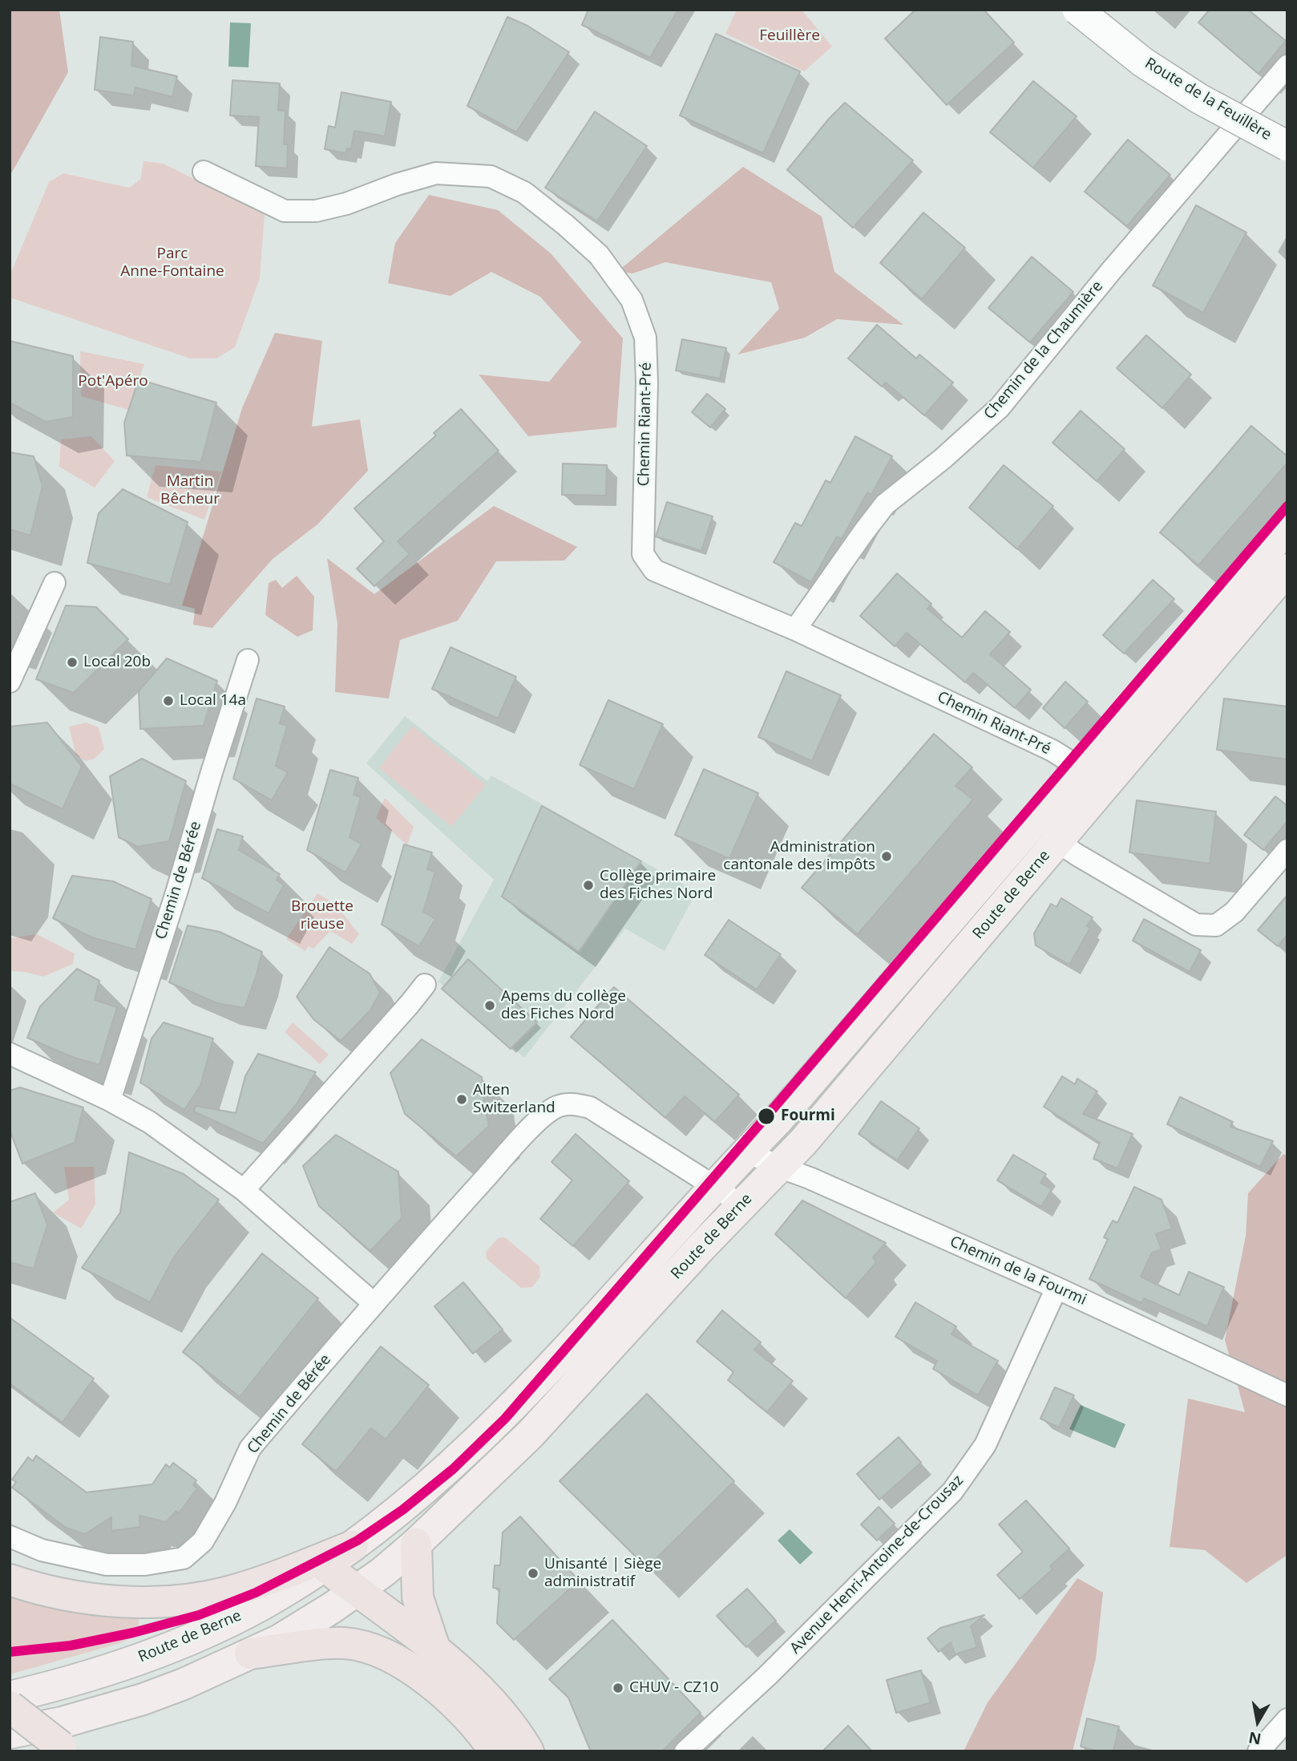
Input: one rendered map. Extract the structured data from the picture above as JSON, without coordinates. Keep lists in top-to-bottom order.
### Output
{
  "streets": {
    "main road": ["Route de la Feuillère", "Route de Berne"],
    "street": [
      "Chemin de la Chaumière",
      "Chemin Riant-Pré",
      "Chemin de Bérée",
      "Chemin de la Fourmi",
      "Avenue Henri-Antoine-de-Crousaz"
    ]
  },
  "crossings": [
    ["Chemin de la Chaumière", "Chemin Riant-Pré"],
    ["Chemin Riant-Pré", "Route de Berne"],
    ["Chemin de Bérée", "Route de Berne"],
    ["Route de Berne", "Chemin de la Fourmi"],
    ["Chemin de la Fourmi", "Avenue Henri-Antoine-de-Crousaz"]
  ],
  "parks": [
    "Feuillère",
    "Parc Anne-Fontaine",
    "Pot'Apéro",
    "Martin Bêcheur",
    "Brouette rieuse"
  ],
  "places": [
    "Local 20b",
    "Local 14a",
    "Administration cantonale des impôts",
    "Collège primaire des Fiches Nord",
    "Apems du collège des Fiches Nord",
    "Alten Switzerland",
    "Fourmi",
    "Unisanté | Siège administratif",
    "CHUV - CZ10"
  ],
  "north": "bottom"
}
